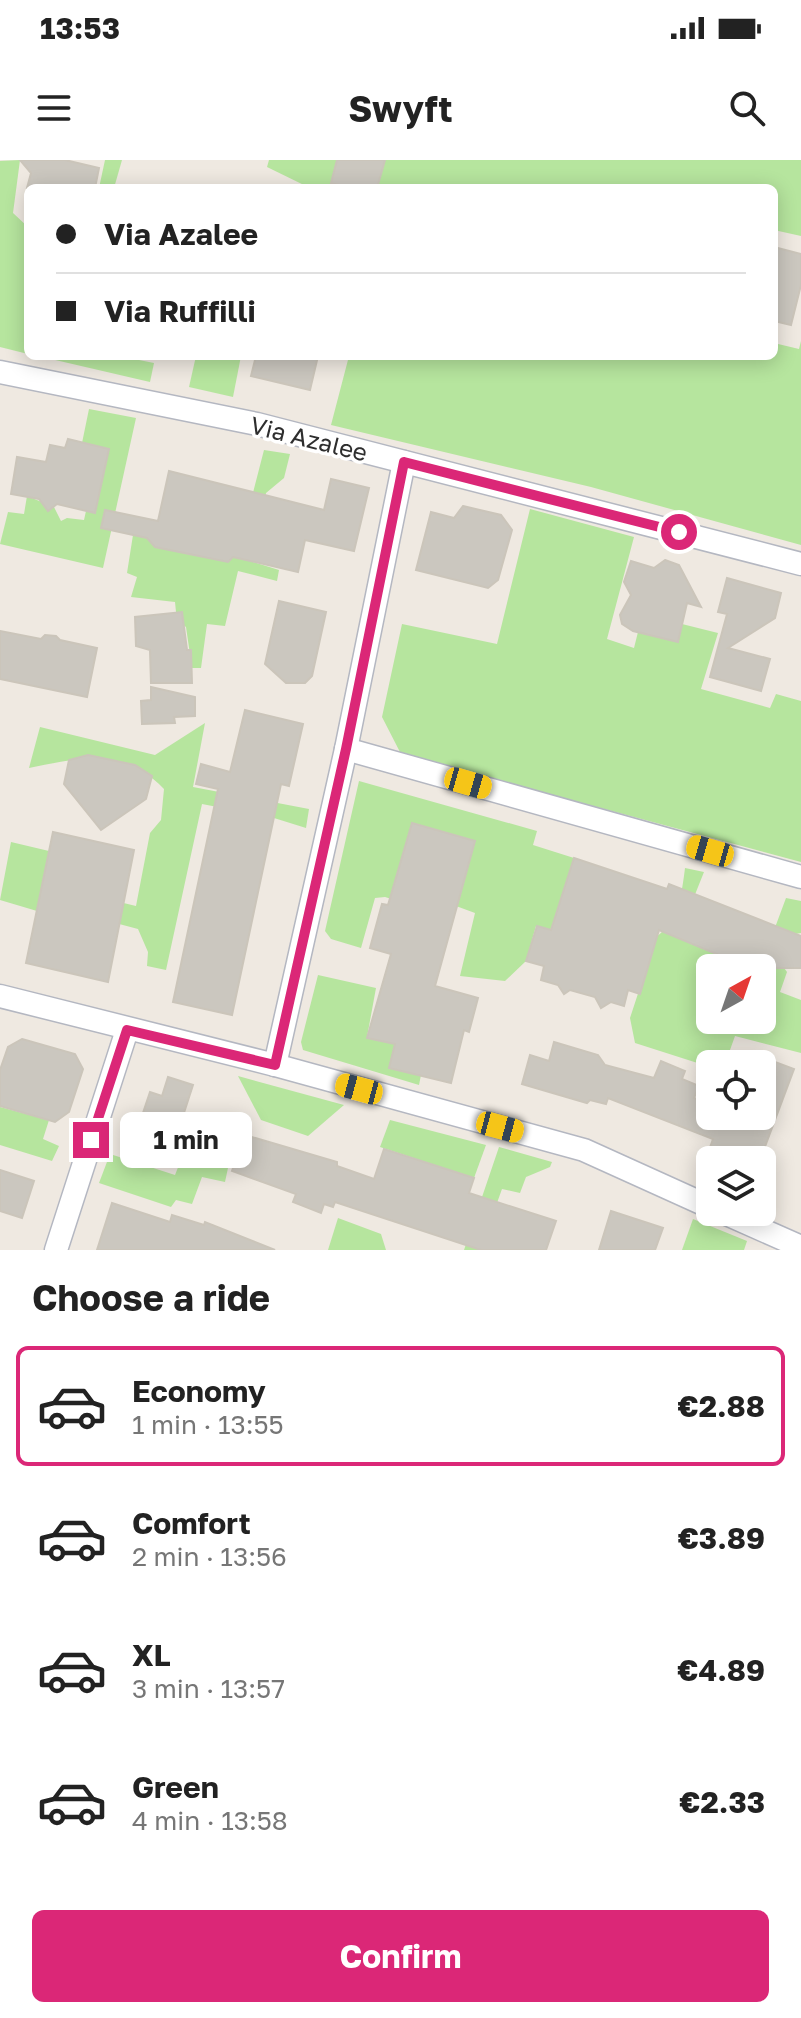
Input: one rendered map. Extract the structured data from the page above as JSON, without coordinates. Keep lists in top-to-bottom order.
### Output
{
  "streets": {
    "street": ["Via Azalee"]
  },
  "north": "top right",
  "page": {
    "status": "13:53",
    "header": "Swyft",
    "banner": ["Via Azalee", "Via Ruffilli"],
    "bubble": "1 min",
    "heading": "Choose a ride",
    "list": [
      {
        "name": "Economy",
        "note": "1 min · 13:55",
        "value": "€2.88"
      },
      {
        "name": "Comfort",
        "note": "2 min · 13:56",
        "value": "€3.89"
      },
      {
        "name": "XL",
        "note": "3 min · 13:57",
        "value": "€4.89"
      },
      {
        "name": "Green",
        "note": "4 min · 13:58",
        "value": "€2.33"
      }
    ],
    "buttons": "Confirm"
  }
}
